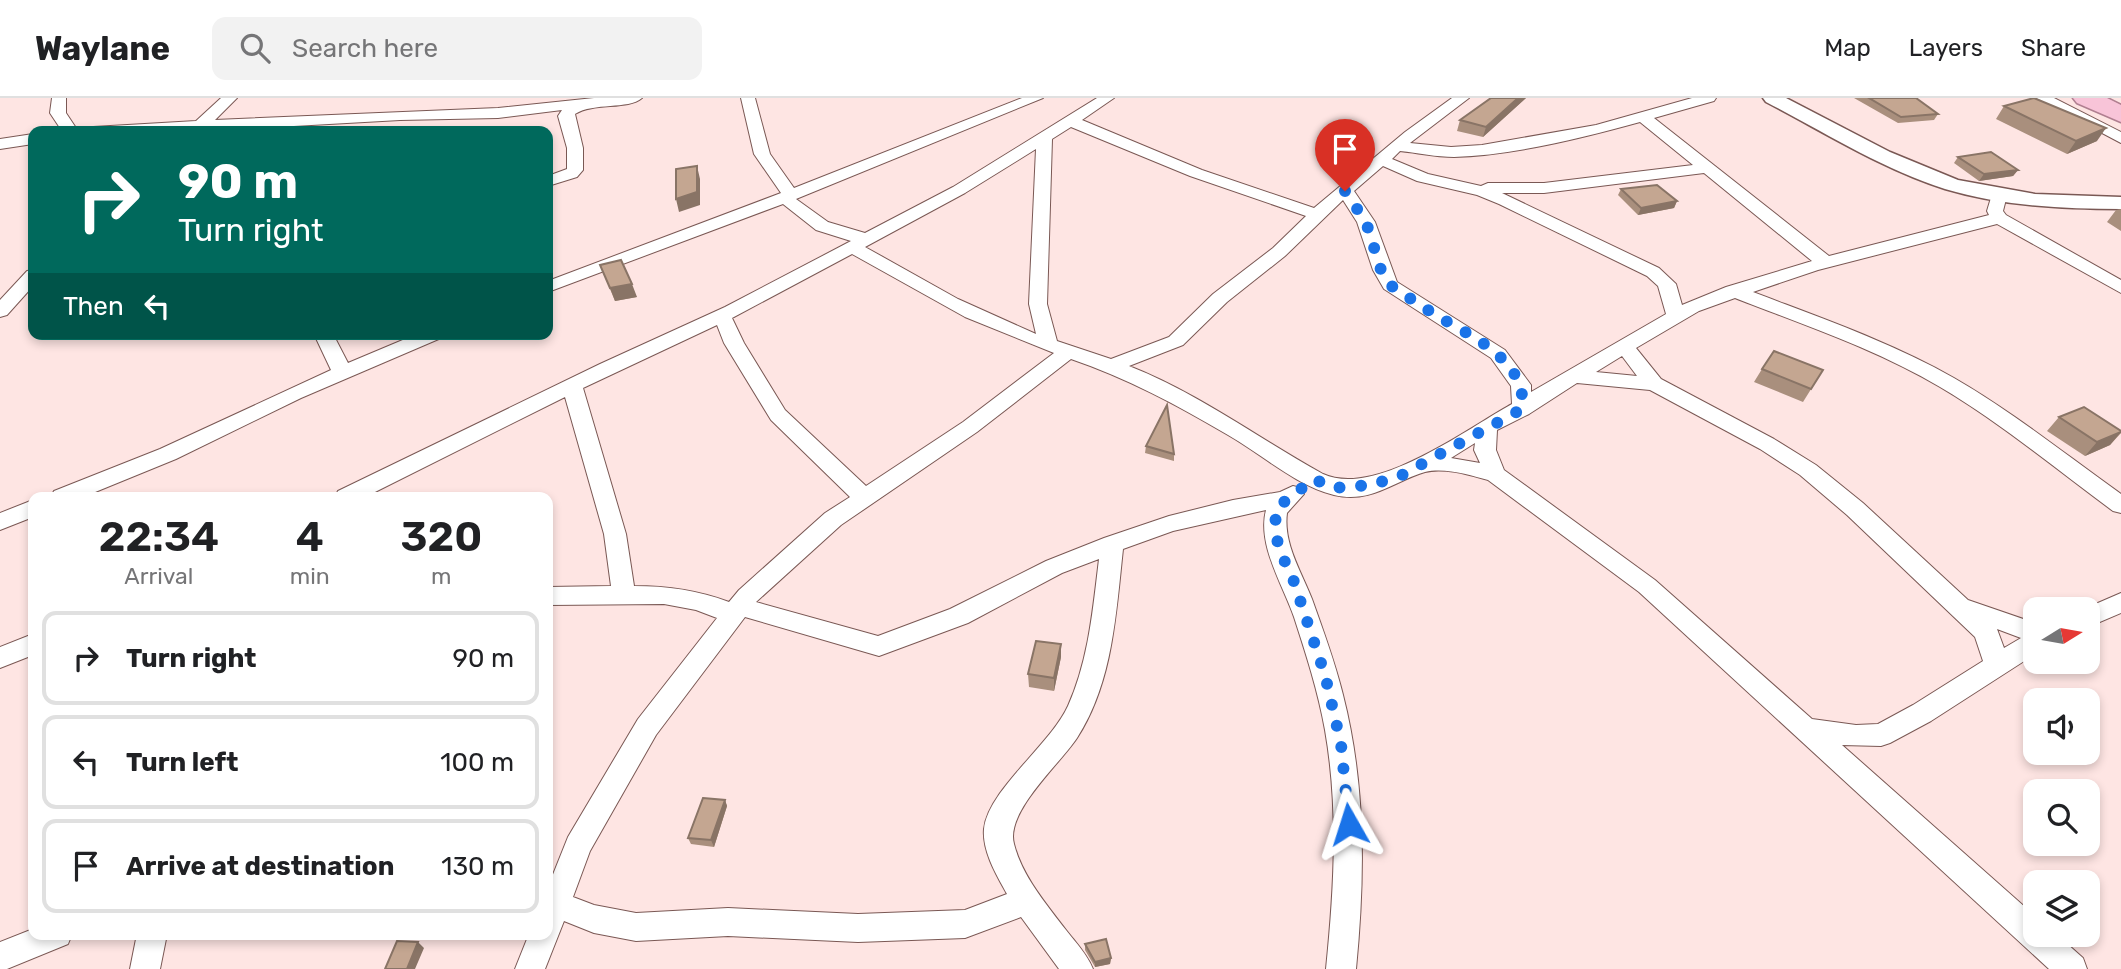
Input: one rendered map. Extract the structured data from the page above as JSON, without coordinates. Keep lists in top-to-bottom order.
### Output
{
  "north": "right",
  "page": {
    "header": "Waylane",
    "search": "Search here",
    "nav": ["Map", "Layers", "Share"],
    "turn": ["90 m", "Turn right"],
    "then": "Then",
    "eta": [
      "22:34",
      "Arrival",
      "4",
      "min",
      "320",
      "m"
    ],
    "list": [
      {
        "name": "Turn right",
        "value": "90 m"
      },
      {
        "name": "Turn left",
        "value": "100 m"
      },
      {
        "name": "Arrive at destination",
        "value": "130 m"
      }
    ]
  }
}
